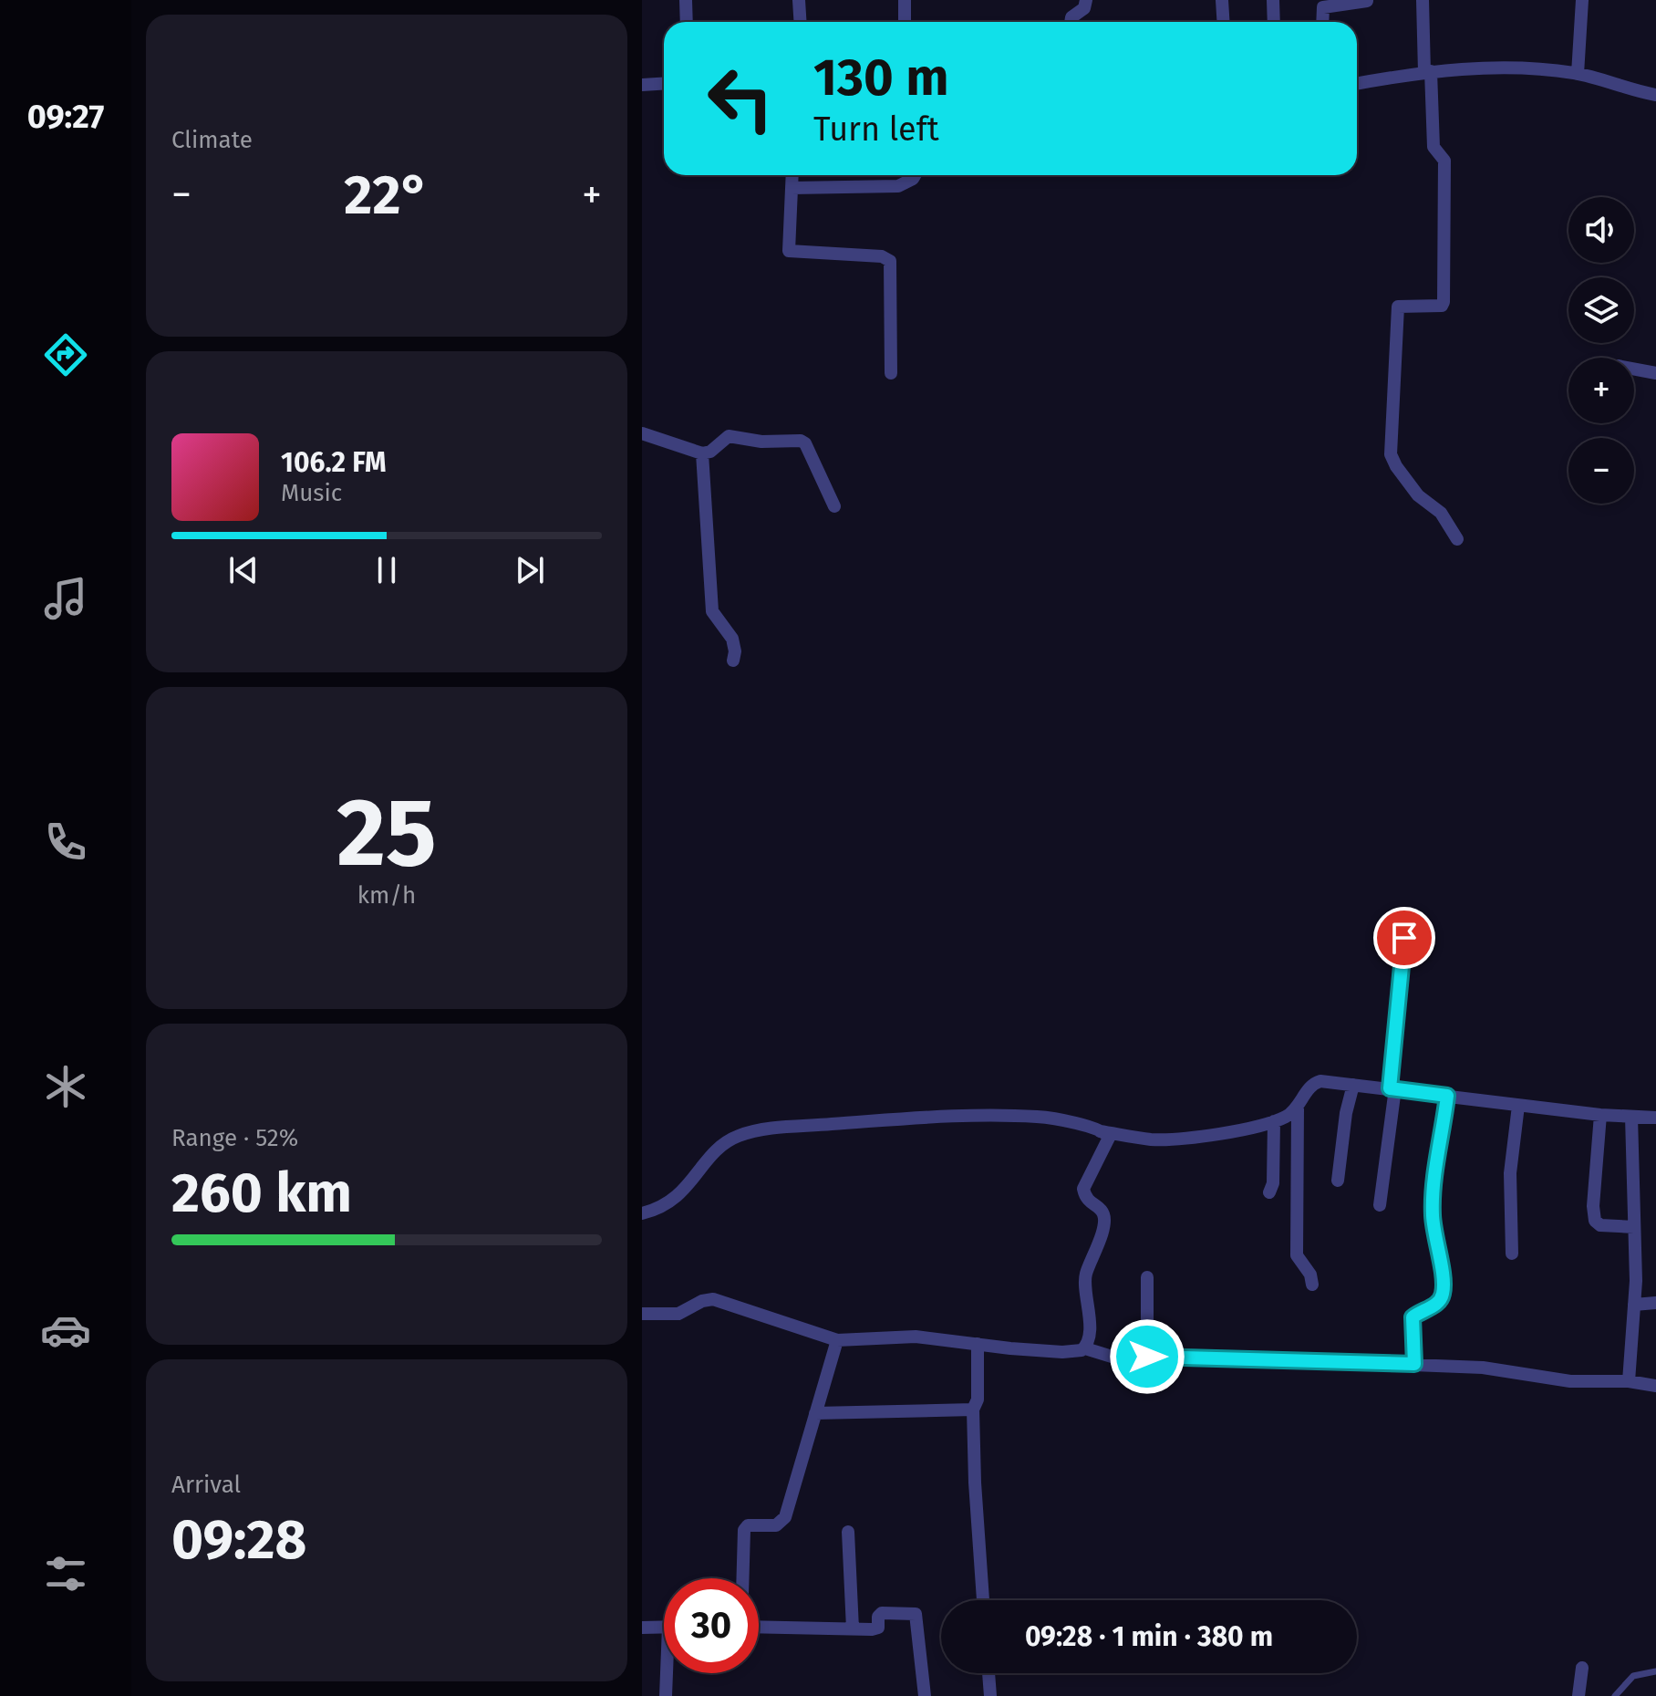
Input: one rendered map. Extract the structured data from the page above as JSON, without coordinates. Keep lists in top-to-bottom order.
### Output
{
  "page": {
    "tabs": "09:27",
    "tile": [
      "Climate",
      ["25", "km/h"],
      ["Range · 52%", "260 km"],
      ["Arrival", "09:28"]
    ],
    "turn": ["130 m", "Turn left"],
    "heat": ["−", "22°", "+"],
    "map_buttons": ["+", "−"],
    "song": ["106.2 FM", "Music"],
    "limit": "30",
    "trip": "09:28 · 1 min · 380 m"
  }
}
